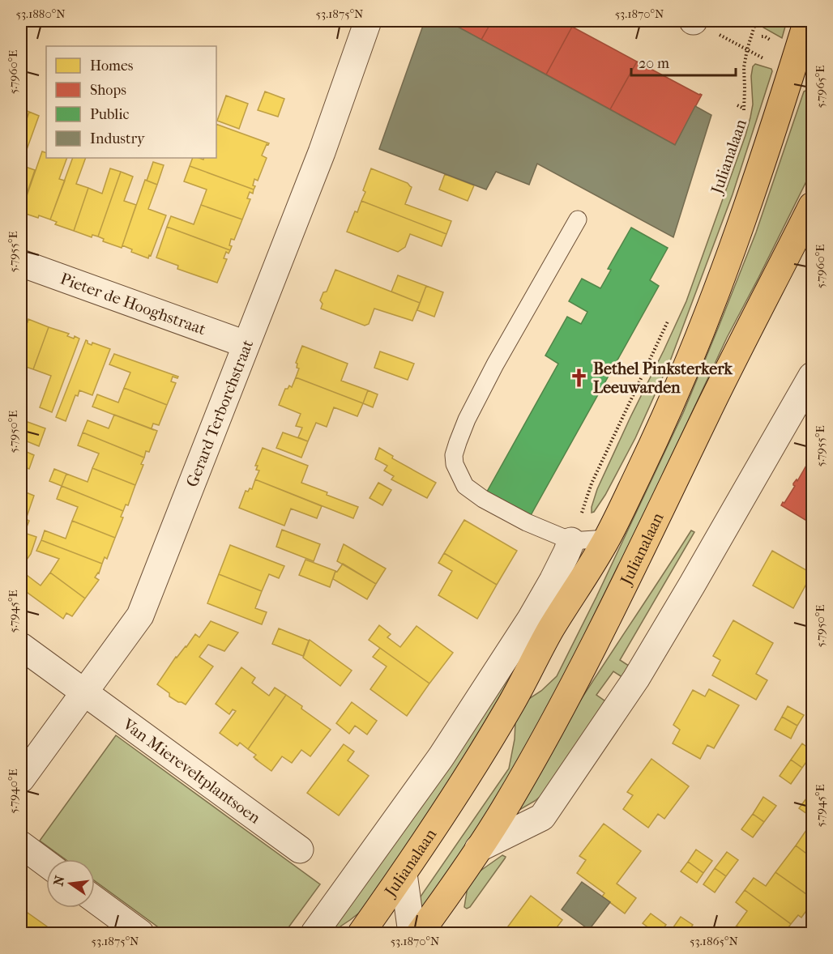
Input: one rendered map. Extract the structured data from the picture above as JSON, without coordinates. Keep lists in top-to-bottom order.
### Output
{
  "streets": {
    "main road": ["Julianalaan"],
    "street": ["Pieter de Hooghstraat", "Gerard Terborchstraat", "Van Miereveltplantsoen"]
  },
  "crossings": [
    ["Pieter de Hooghstraat", "Gerard Terborchstraat"],
    ["Gerard Terborchstraat", "Van Miereveltplantsoen"]
  ],
  "places": {
    "church": ["Bethel Pinksterkerk Leeuwarden"]
  },
  "legend": [
    "Homes",
    "Shops",
    "Public",
    "Industry"
  ],
  "scale_bar": "20 m",
  "north": "left",
  "coordinates": [
    "53.1880°N",
    "53.1875°N",
    "53.1870°N",
    "5.7960°E",
    "5.7965°E",
    "5.7955°E",
    "5.7950°E",
    "5.7945°E",
    "5.7940°E",
    "53.1865°N"
  ]
}
